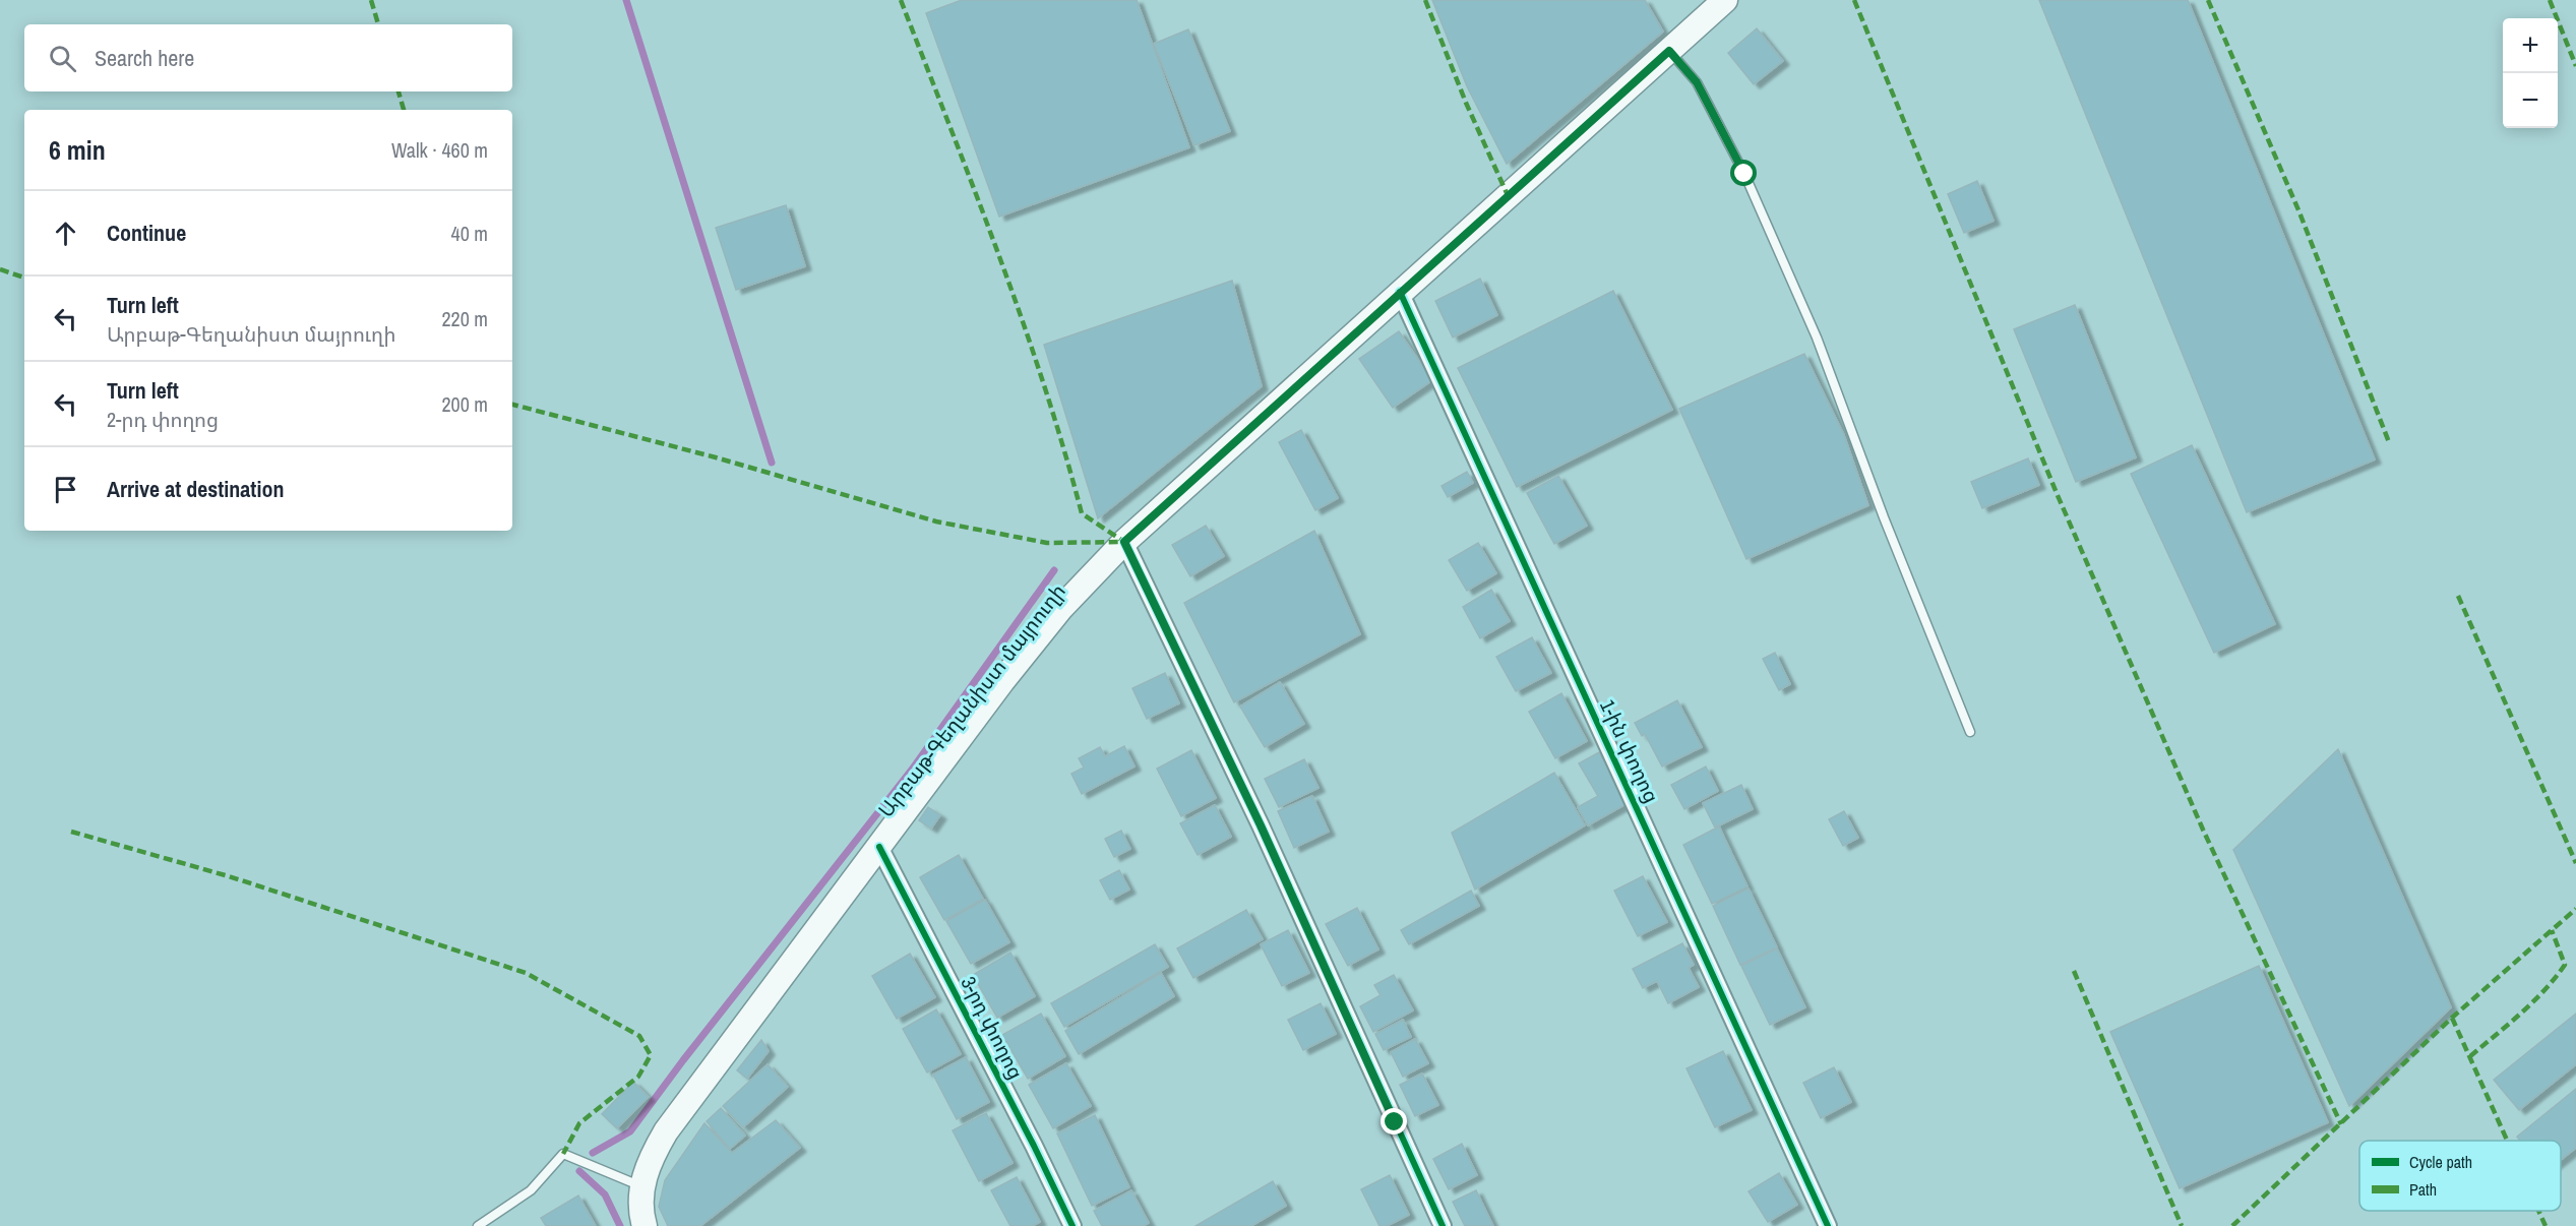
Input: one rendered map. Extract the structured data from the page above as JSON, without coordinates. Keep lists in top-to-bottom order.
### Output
{
  "streets": {
    "main road": ["Արբաթ-Գեղանիստ մայրուղի"],
    "street": ["1-ին փողոց", "3-րդ փողոց"]
  },
  "crossings": [
    ["Արբաթ-Գեղանիստ մայրուղի", "1-ին փողոց"],
    ["Արբաթ-Գեղանիստ մայրուղի", "3-րդ փողոց"]
  ],
  "legend": ["Cycle path", "Path"],
  "page": {
    "map_buttons": ["+", "−"],
    "search": "Search here",
    "heading": ["6 min", "Walk · 460 m"],
    "list": [
      ["Continue", "40 m"],
      ["Turn left", "Արբաթ-Գեղանիստ մայրուղի", "220 m"],
      ["Turn left", "2-րդ փողոց", "200 m"],
      "Arrive at destination"
    ]
  }
}
